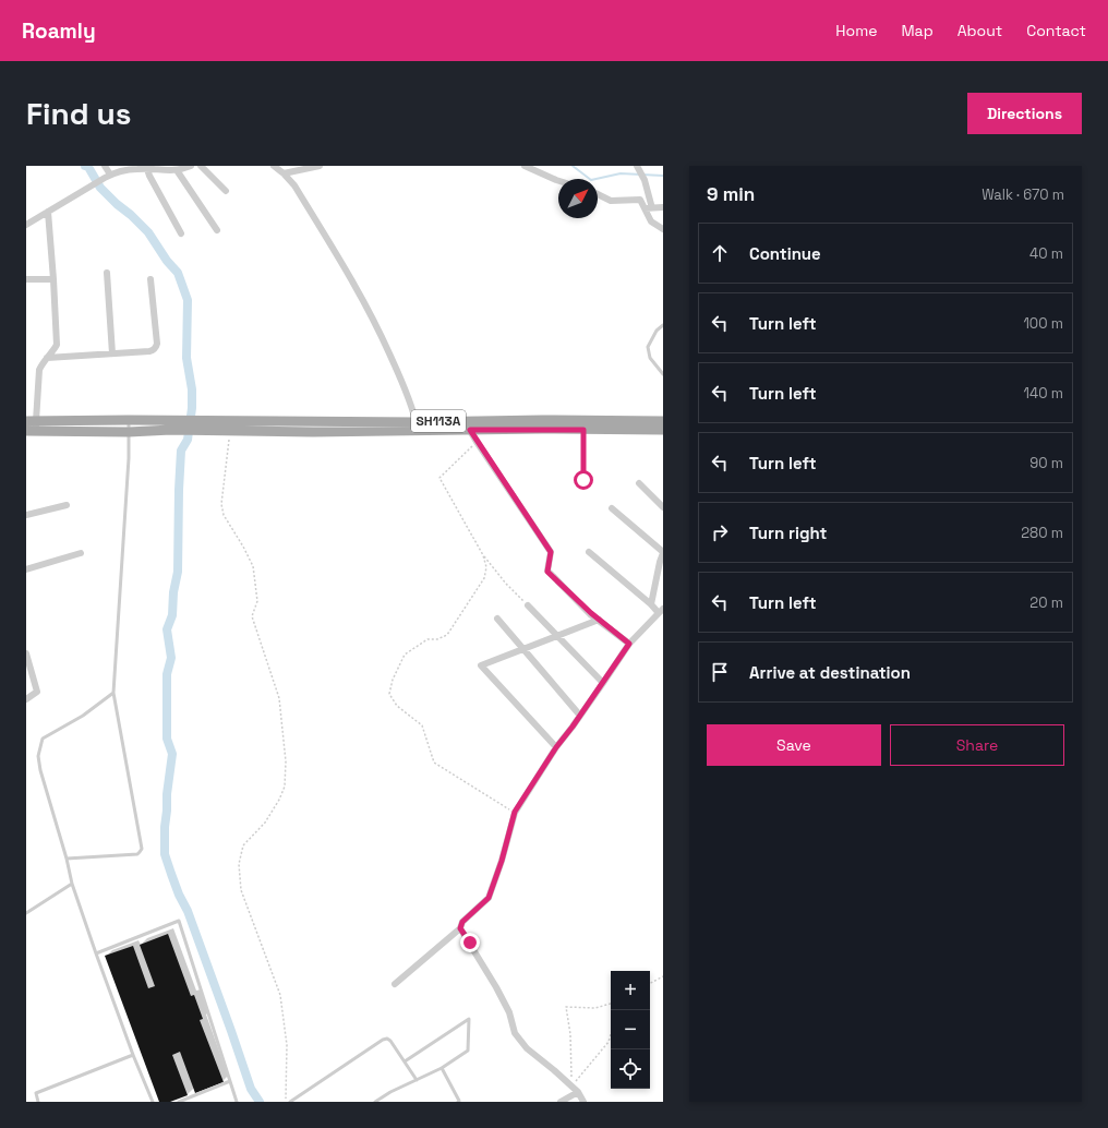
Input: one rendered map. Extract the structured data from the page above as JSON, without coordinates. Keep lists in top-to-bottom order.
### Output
{
  "streets": {
    "main road": ["SH113A"]
  },
  "north": "top right",
  "page": {
    "header": "Roamly",
    "nav": [
      "Home",
      "Map",
      "About",
      "Contact"
    ],
    "buttons": [
      "Directions",
      ["Save", "Share"]
    ],
    "title": "Find us",
    "heading": ["9 min", "Walk · 670 m"],
    "list": [
      ["Continue", "40 m"],
      ["Turn left", "100 m"],
      ["Turn left", "140 m"],
      ["Turn left", "90 m"],
      ["Turn right", "280 m"],
      ["Turn left", "20 m"],
      "Arrive at destination"
    ],
    "map_buttons": ["+", "−"]
  }
}
